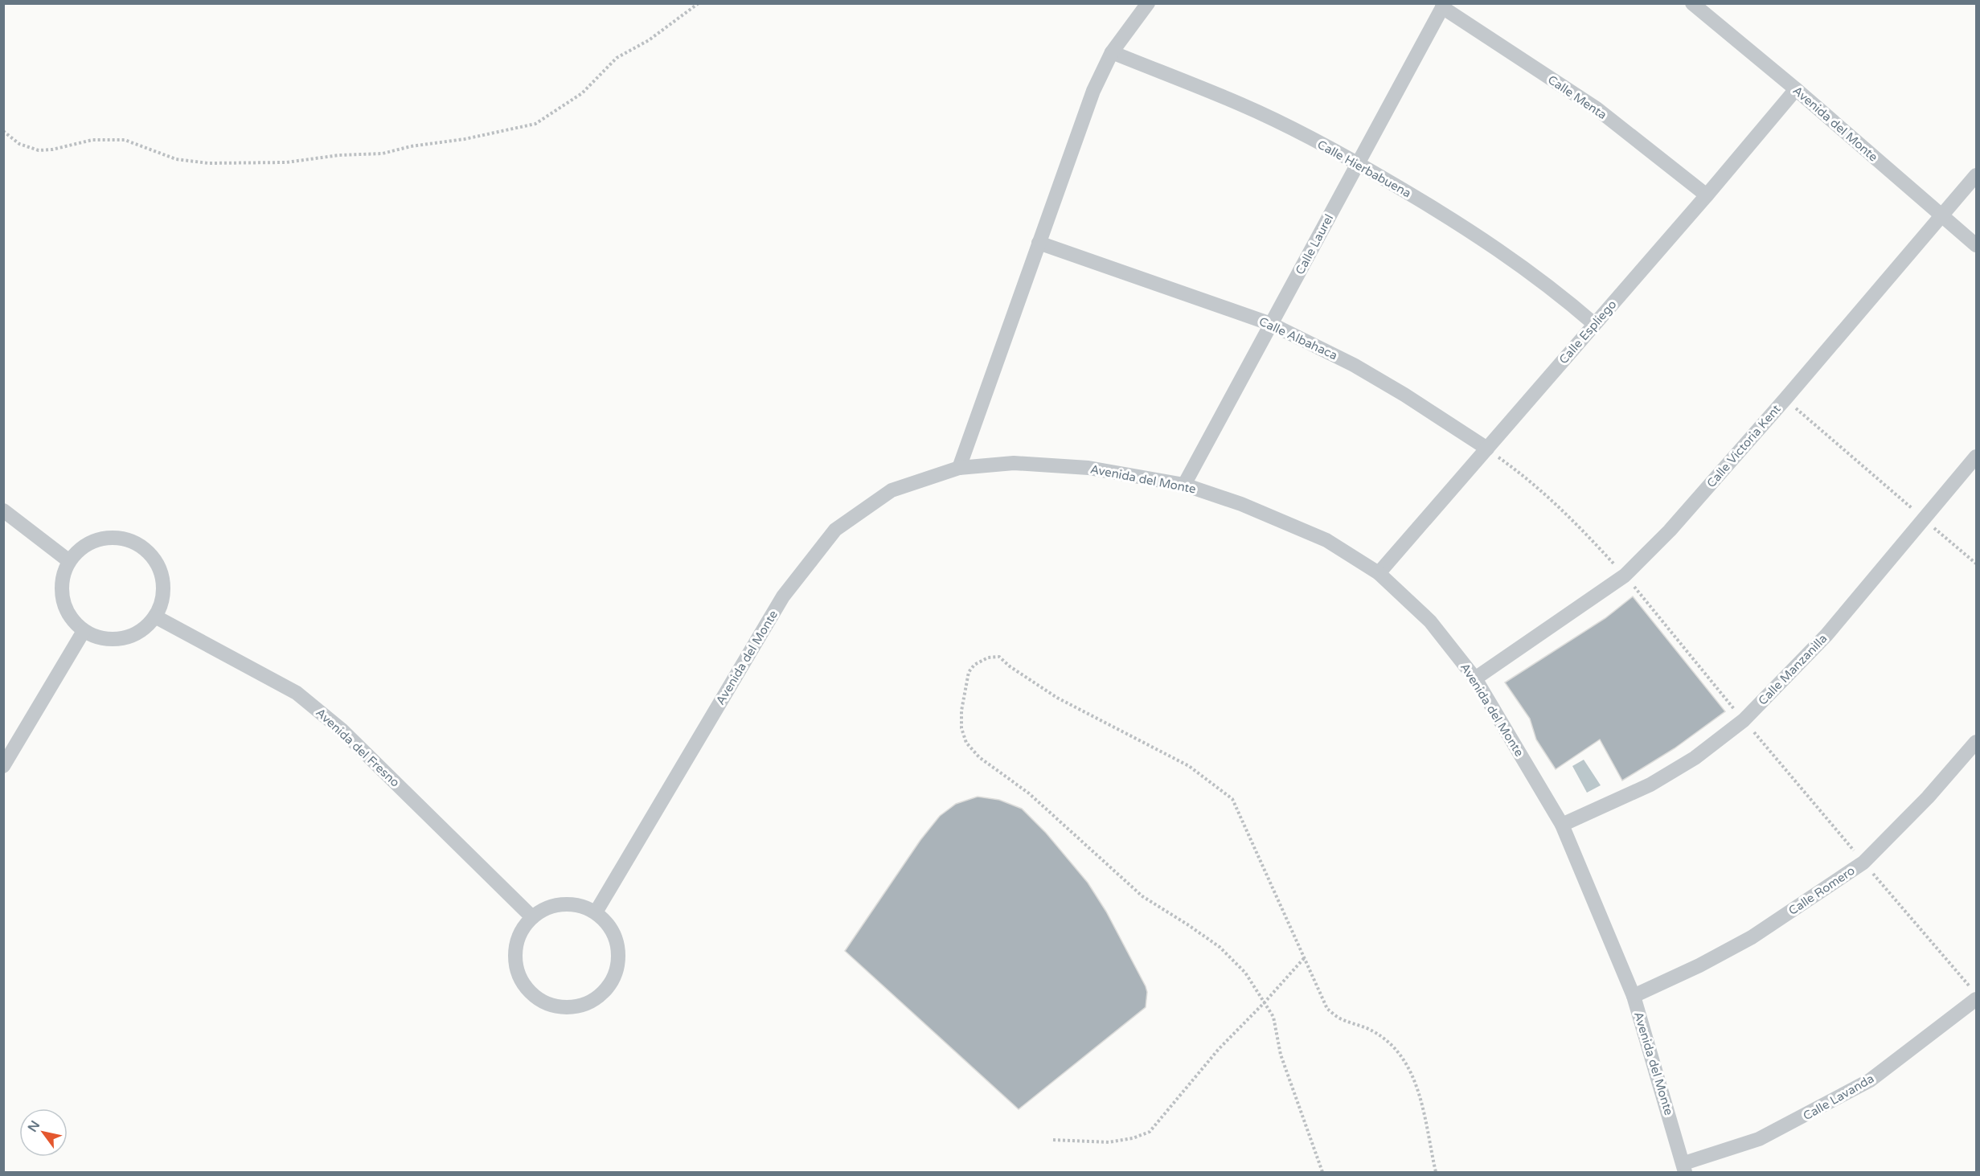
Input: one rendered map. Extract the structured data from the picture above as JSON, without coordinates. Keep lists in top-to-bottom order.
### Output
{
  "streets": {
    "street": [
      "Calle Menta",
      "Avenida del Monte",
      "Calle Hierbabuena",
      "Calle Laurel",
      "Calle Espliego",
      "Calle Albahaca",
      "Calle Victoria Kent",
      "Calle Manzanilla",
      "Avenida del Fresno",
      "Calle Romero",
      "Calle Lavanda"
    ]
  },
  "crossings": [
    ["Calle Menta", "Calle Laurel"],
    ["Calle Menta", "Calle Espliego"],
    ["Avenida del Monte", "Calle Laurel"],
    ["Avenida del Monte", "Calle Espliego"],
    ["Avenida del Monte", "Calle Victoria Kent"],
    ["Avenida del Monte", "Calle Manzanilla"],
    ["Avenida del Monte", "Avenida del Fresno"],
    ["Avenida del Monte", "Calle Romero"],
    ["Avenida del Monte", "Calle Lavanda"],
    ["Calle Hierbabuena", "Calle Laurel"],
    ["Calle Hierbabuena", "Calle Espliego"],
    ["Calle Laurel", "Calle Albahaca"],
    ["Calle Espliego", "Calle Albahaca"]
  ],
  "north": "top left"
}
